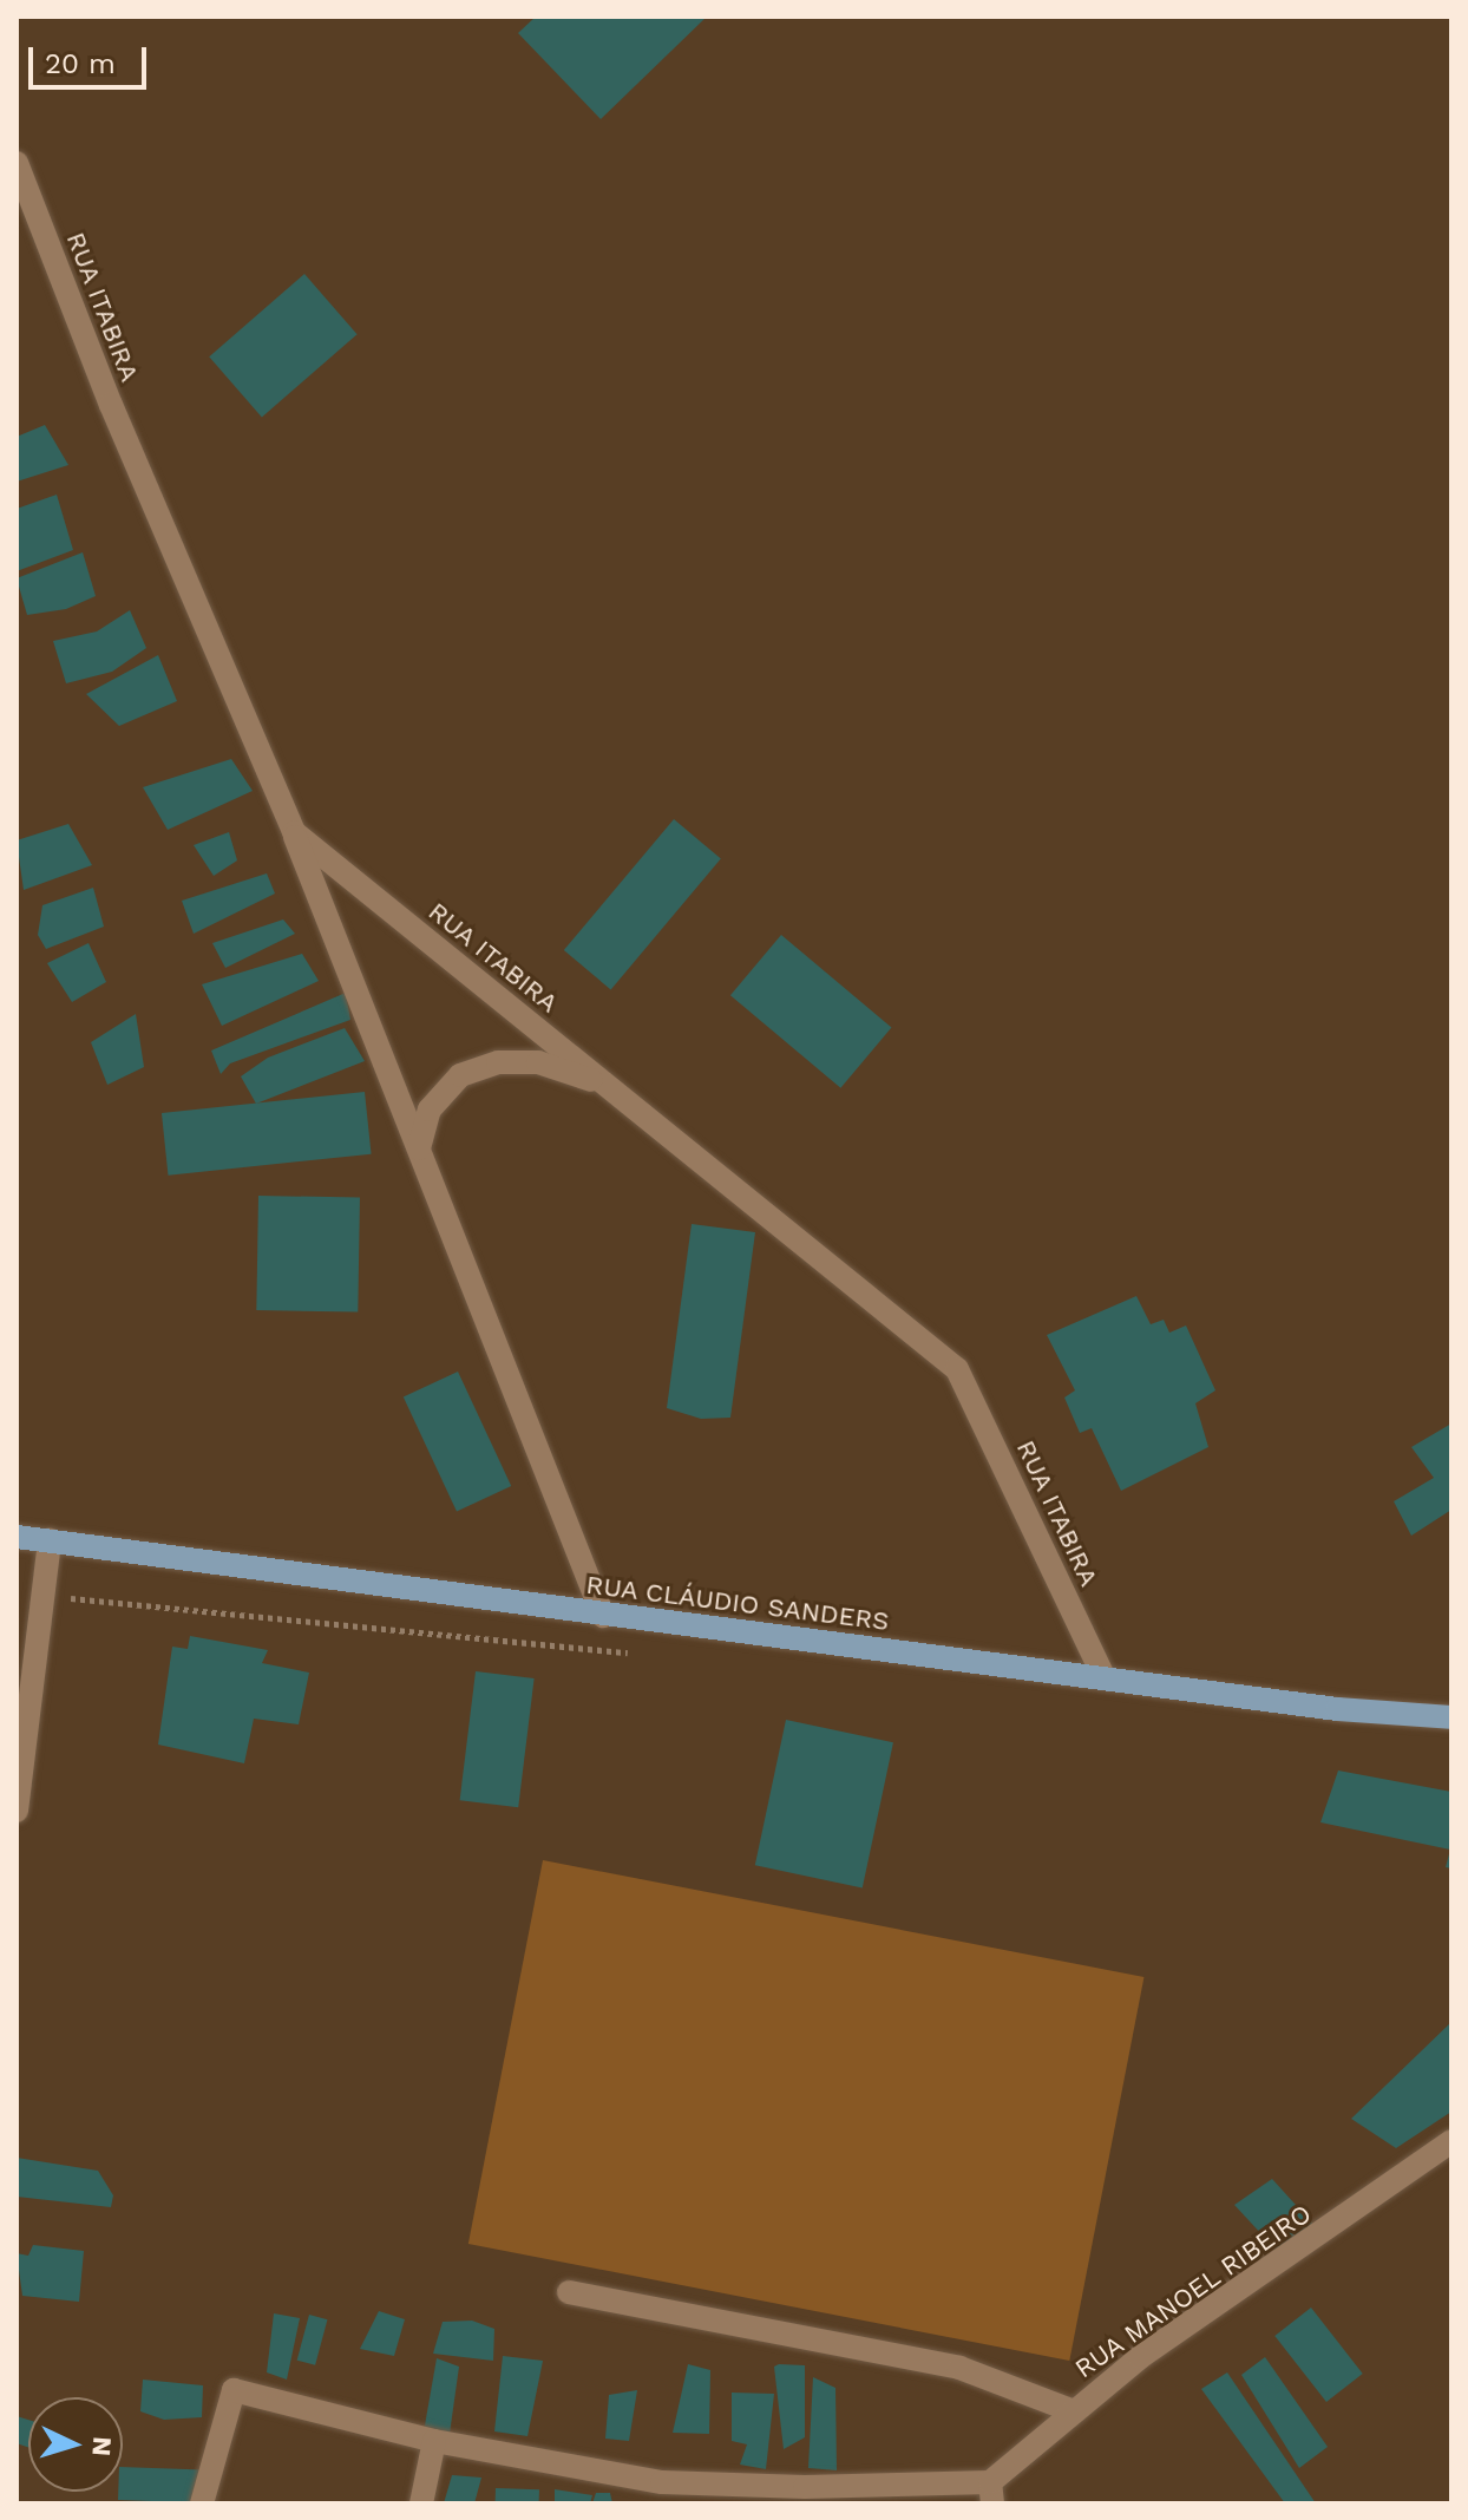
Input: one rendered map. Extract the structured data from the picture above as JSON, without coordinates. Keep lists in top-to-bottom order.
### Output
{
  "streets": {
    "main road": ["RUA CLÁUDIO SANDERS"],
    "street": ["RUA ITABIRA", "RUA MANOEL RIBEIRO"]
  },
  "crossings": [
    ["RUA ITABIRA", "RUA CLÁUDIO SANDERS"]
  ],
  "scale_bar": "20 m",
  "north": "right"
}
